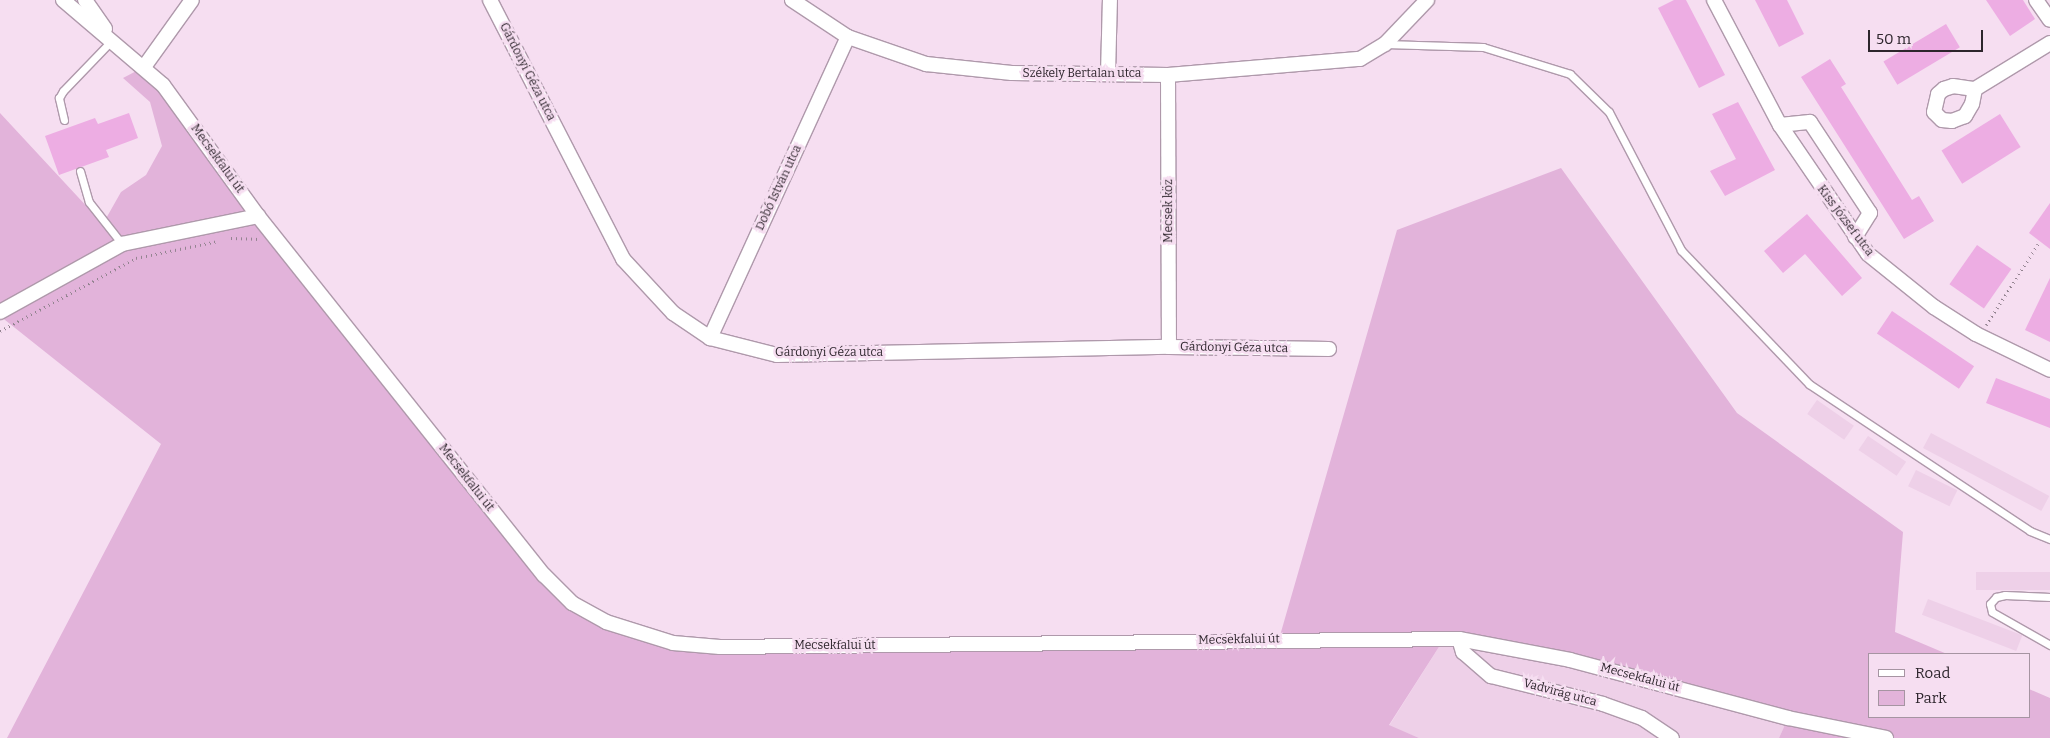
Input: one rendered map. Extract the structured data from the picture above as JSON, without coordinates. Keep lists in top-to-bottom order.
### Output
{
  "streets": {
    "street": [
      "Gárdonyi Géza utca",
      "Székely Bertalan utca",
      "Mecsekfalui út",
      "Dobó István utca",
      "Mecsek köz",
      "Kiss József utca",
      "Vadvirág utca"
    ]
  },
  "crossings": [
    ["Gárdonyi Géza utca", "Dobó István utca"],
    ["Gárdonyi Géza utca", "Mecsek köz"],
    ["Székely Bertalan utca", "Dobó István utca"],
    ["Székely Bertalan utca", "Mecsek köz"],
    ["Mecsekfalui út", "Vadvirág utca"]
  ],
  "legend": ["Road", "Park"],
  "scale_bar": "50 m"
}
